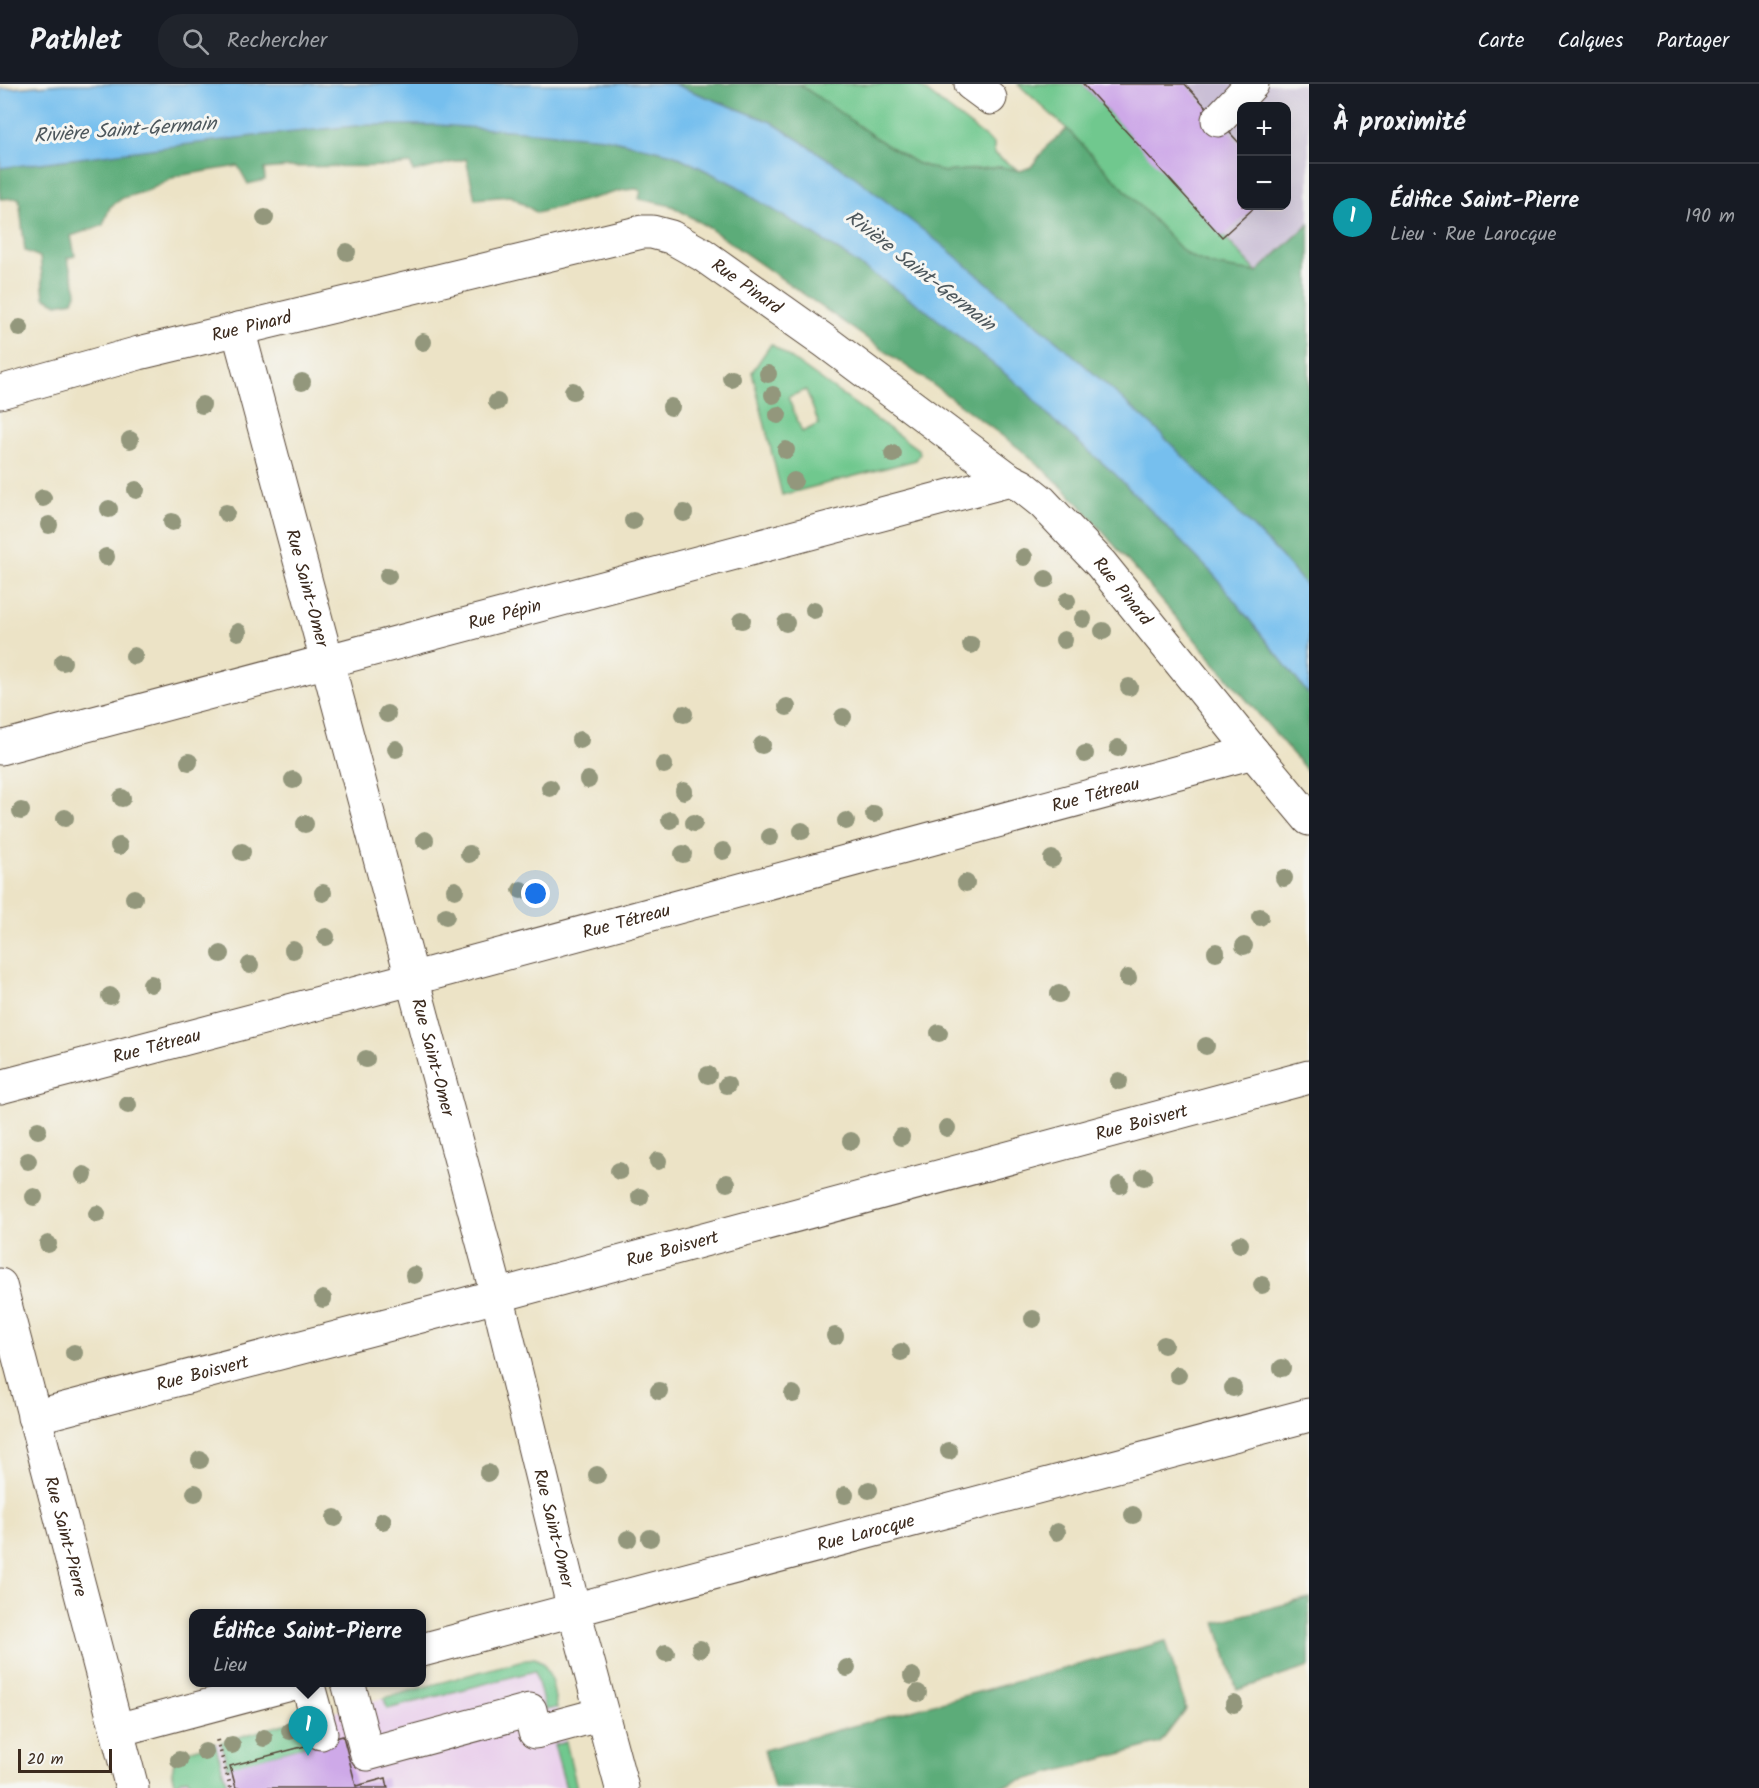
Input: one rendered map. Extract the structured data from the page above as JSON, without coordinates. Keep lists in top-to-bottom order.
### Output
{
  "streets": {
    "street": [
      "Rue Pinard",
      "Rue Saint-Omer",
      "Rue Pépin",
      "Rue Tétreau",
      "Rue Boisvert",
      "Rue Larocque",
      "Rue Saint-Pierre"
    ]
  },
  "crossings": [
    ["Rue Pinard", "Rue Saint-Omer"],
    ["Rue Pinard", "Rue Pépin"],
    ["Rue Pinard", "Rue Tétreau"],
    ["Rue Saint-Omer", "Rue Pépin"],
    ["Rue Saint-Omer", "Rue Tétreau"],
    ["Rue Saint-Omer", "Rue Boisvert"],
    ["Rue Saint-Omer", "Rue Larocque"],
    ["Rue Boisvert", "Rue Saint-Pierre"]
  ],
  "water": ["Rivière Saint-Germain"],
  "scale_bar": "20 m",
  "page": {
    "header": "Pathlet",
    "search": "Rechercher",
    "nav": ["Carte", "Calques", "Partager"],
    "heading": "À proximité",
    "map_buttons": ["+", "−"],
    "list": [
      {
        "mark": "1",
        "name": "Édifice Saint-Pierre",
        "note": "Lieu · Rue Larocque",
        "value": "190 m"
      }
    ],
    "popup": ["Édifice Saint-Pierre", "Lieu"],
    "pins": "1",
    "scale": "20 m"
  }
}
